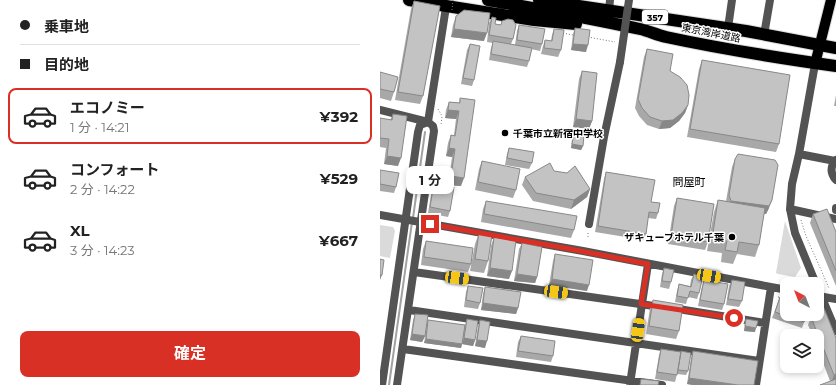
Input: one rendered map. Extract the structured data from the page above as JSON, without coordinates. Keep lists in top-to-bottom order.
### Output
{
  "streets": {
    "highway": ["357", "東京湾岸道路"]
  },
  "crossings": [
    ["357", "東京湾岸道路"]
  ],
  "districts": ["問屋町"],
  "places": ["千葉市立新宿中学校", "ザキューブホテル千葉"],
  "north": "top left",
  "page": {
    "banner": ["乗車地", "目的地"],
    "list": [
      {
        "name": "エコノミー",
        "note": "1 分 · 14:21",
        "value": "¥392"
      },
      {
        "name": "コンフォート",
        "note": "2 分 · 14:22",
        "value": "¥529"
      },
      {
        "name": "XL",
        "note": "3 分 · 14:23",
        "value": "¥667"
      }
    ],
    "bubble": "1 分",
    "buttons": "確定"
  }
}
